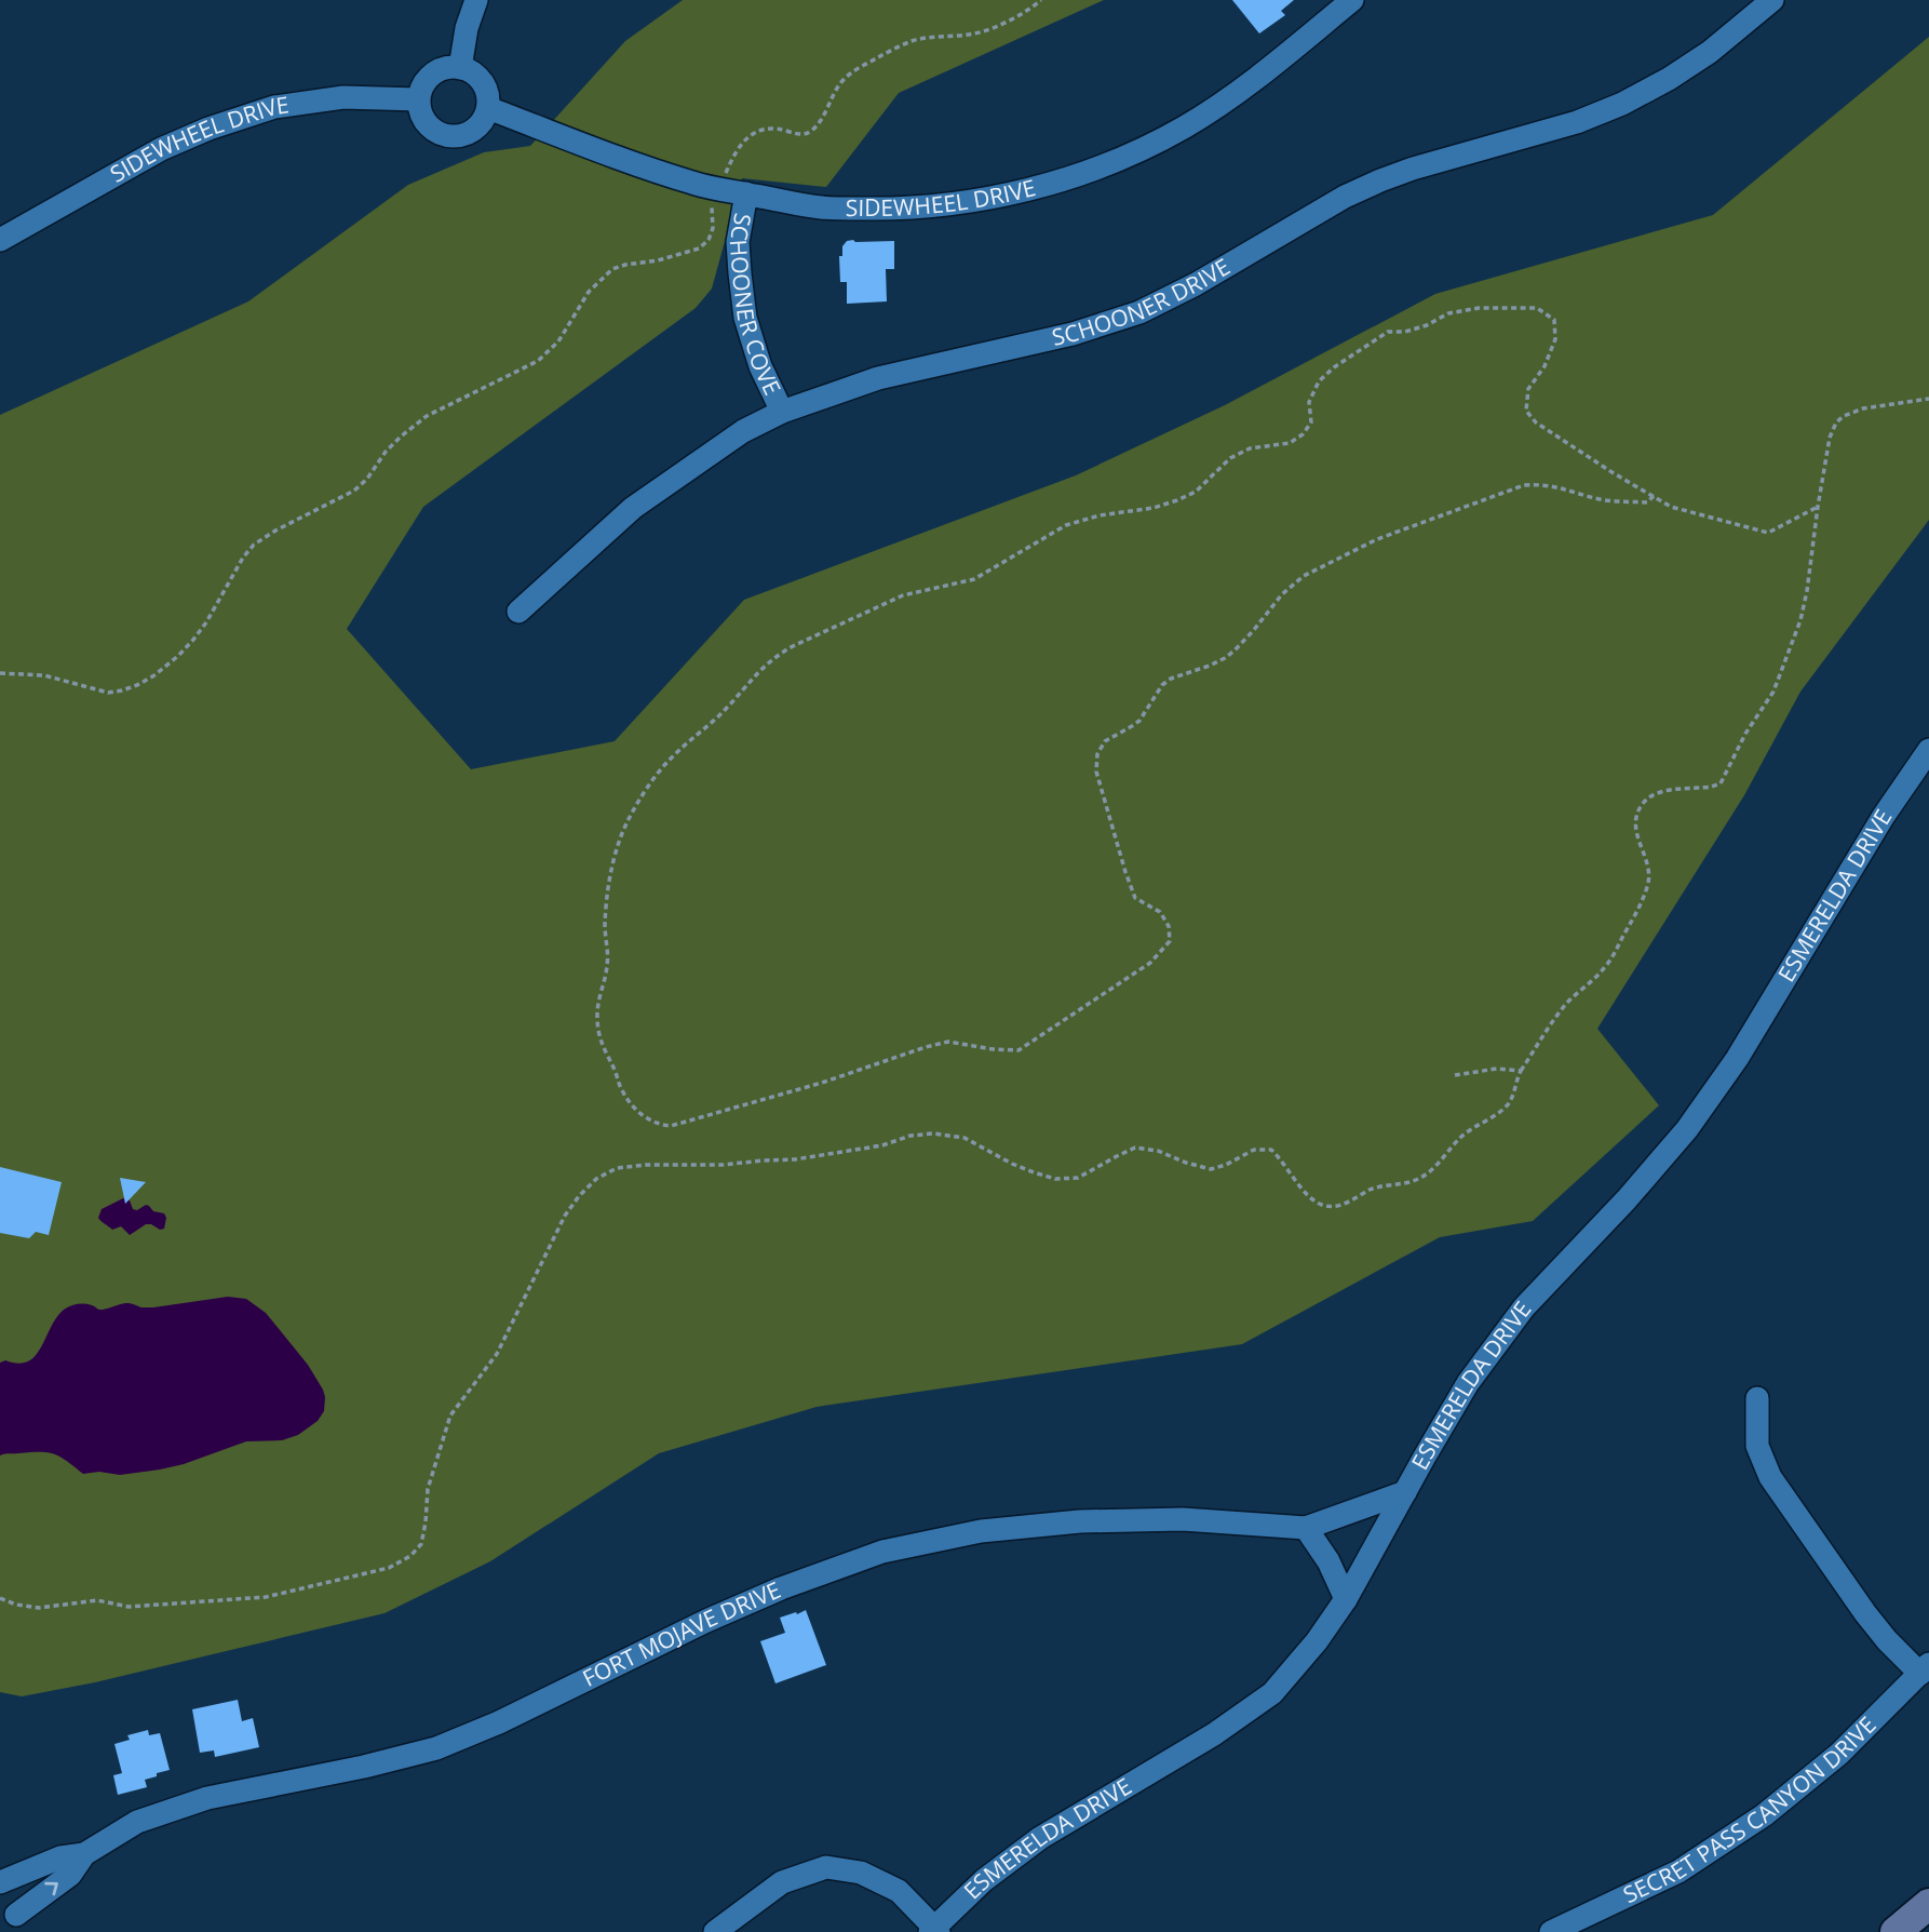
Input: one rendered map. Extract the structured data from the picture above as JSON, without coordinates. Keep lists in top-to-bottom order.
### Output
{
  "streets": {
    "street": [
      "SIDEWHEEL DRIVE",
      "SCHOONER DRIVE",
      "SCHOONER COVE",
      "ESMERELDA DRIVE",
      "FORT MOJAVE DRIVE",
      "SECRET PASS CANYON DRIVE"
    ]
  },
  "crossings": [
    ["SIDEWHEEL DRIVE", "SCHOONER COVE"],
    ["SCHOONER DRIVE", "SCHOONER COVE"]
  ]
}
